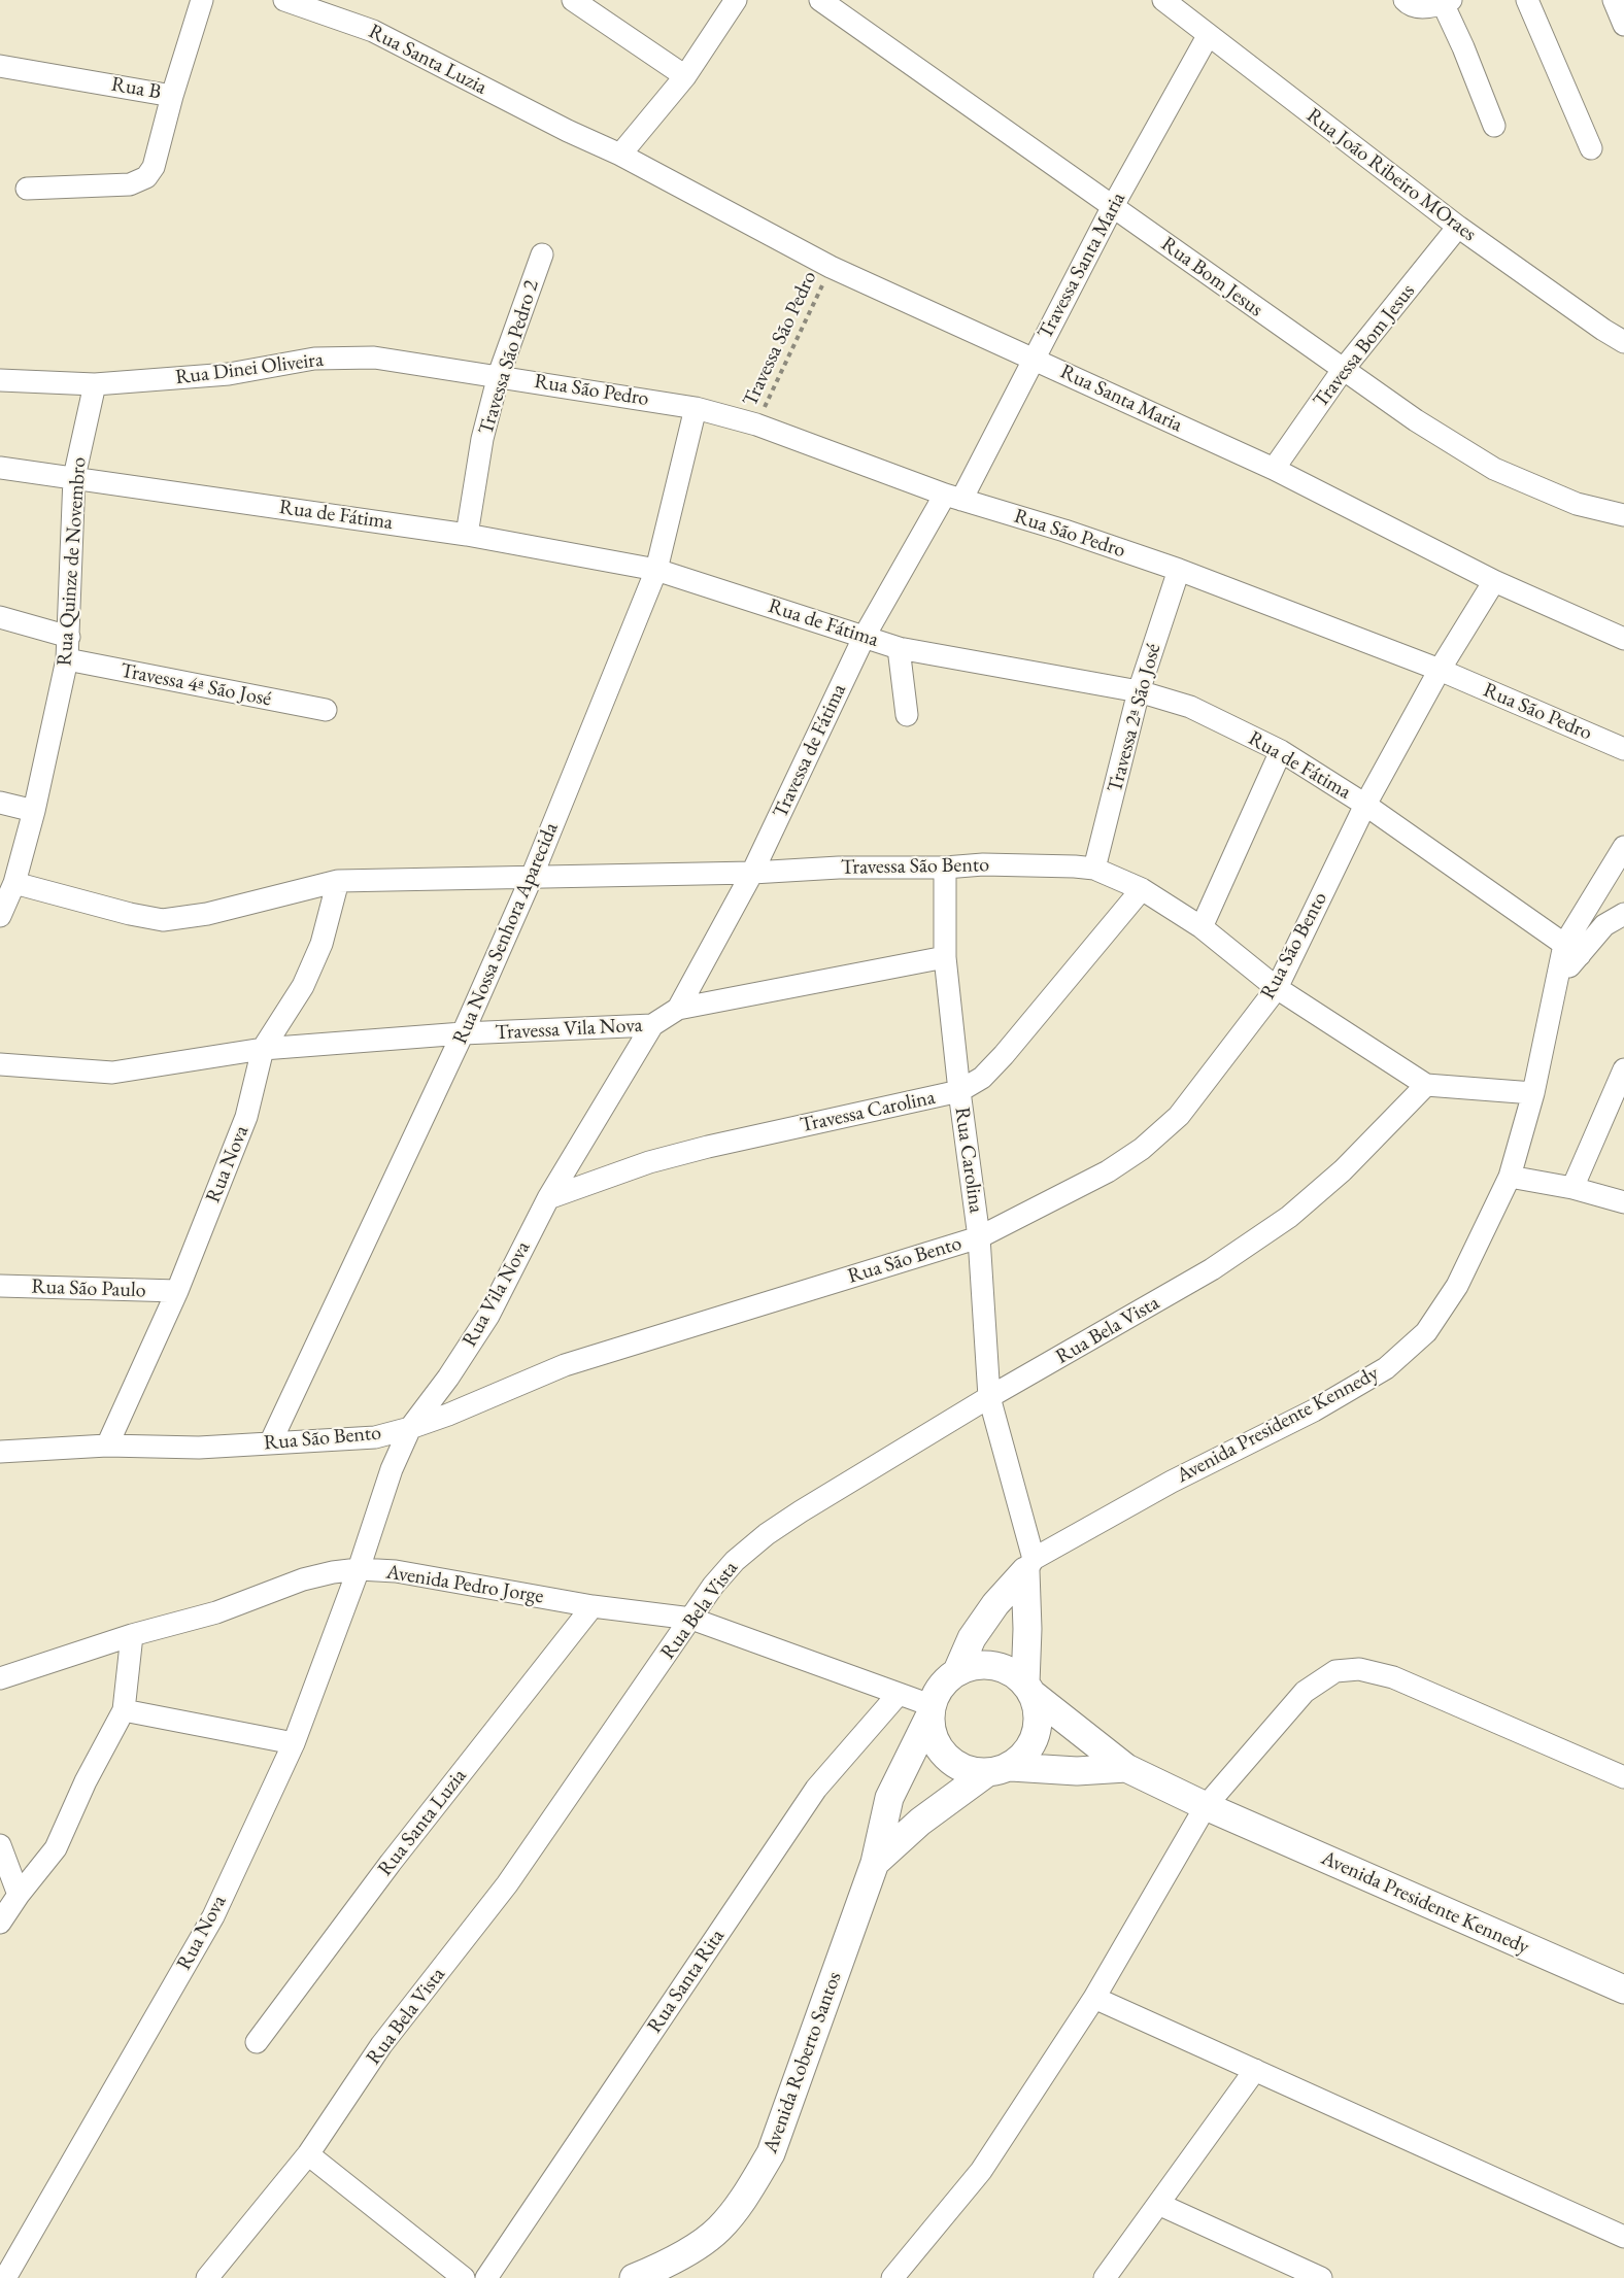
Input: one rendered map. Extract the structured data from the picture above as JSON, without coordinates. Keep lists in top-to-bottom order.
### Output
{
  "streets": {
    "main road": ["Avenida Presidente Kennedy", "Avenida Roberto Santos"],
    "street": [
      "Rua Santa Luzia",
      "Rua B",
      "Rua João Ribeiro MOraes",
      "Travessa Santa Maria",
      "Rua Bom Jesus",
      "Travessa Bom Jesus",
      "Travessa São Pedro 2",
      "Rua Dinei Oliveira",
      "Rua São Pedro",
      "Rua Santa Maria",
      "Rua de Fátima",
      "Rua Quinze de Novembro",
      "Travessa 4ª São José",
      "Travessa 2ª São José",
      "Travessa de Fátima",
      "Travessa São Bento",
      "Rua Nossa Senhora Aparecida",
      "Rua São Bento",
      "Travessa Vila Nova",
      "Travessa Carolina",
      "Rua Carolina",
      "Rua Nova",
      "Rua São Paulo",
      "Rua Vila Nova",
      "Rua Bela Vista",
      "Avenida Pedro Jorge",
      "Rua Santa Rita"
    ],
    "path": ["Travessa São Pedro"]
  },
  "crossings": [
    ["Rua Santa Luzia", "Rua Santa Maria"],
    ["Rua Santa Luzia", "Avenida Pedro Jorge"],
    ["Rua João Ribeiro MOraes", "Travessa Santa Maria"],
    ["Rua João Ribeiro MOraes", "Travessa Bom Jesus"],
    ["Travessa Santa Maria", "Rua Bom Jesus"],
    ["Travessa Santa Maria", "Rua São Pedro"],
    ["Travessa Santa Maria", "Rua Santa Maria"],
    ["Travessa Santa Maria", "Travessa de Fátima"],
    ["Rua Bom Jesus", "Travessa Bom Jesus"],
    ["Travessa São Pedro", "Rua São Pedro"],
    ["Travessa São Pedro", "Rua Santa Maria"],
    ["Travessa Bom Jesus", "Rua Santa Maria"],
    ["Travessa São Pedro 2", "Rua Dinei Oliveira"],
    ["Travessa São Pedro 2", "Rua São Pedro"],
    ["Travessa São Pedro 2", "Rua de Fátima"],
    ["Rua Dinei Oliveira", "Rua São Pedro"],
    ["Rua Dinei Oliveira", "Rua Quinze de Novembro"],
    ["Rua São Pedro", "Travessa 2ª São José"],
    ["Rua São Pedro", "Travessa de Fátima"],
    ["Rua São Pedro", "Rua Nossa Senhora Aparecida"],
    ["Rua São Pedro", "Rua São Bento"],
    ["Rua Santa Maria", "Rua São Bento"],
    ["Rua de Fátima", "Rua Quinze de Novembro"],
    ["Rua de Fátima", "Travessa 2ª São José"],
    ["Rua de Fátima", "Travessa de Fátima"],
    ["Rua de Fátima", "Rua Nossa Senhora Aparecida"],
    ["Rua de Fátima", "Rua São Bento"],
    ["Rua de Fátima", "Avenida Presidente Kennedy"],
    ["Rua Quinze de Novembro", "Travessa 4ª São José"],
    ["Rua Quinze de Novembro", "Travessa São Bento"],
    ["Travessa 2ª São José", "Travessa São Bento"],
    ["Travessa de Fátima", "Travessa São Bento"],
    ["Travessa de Fátima", "Travessa Vila Nova"],
    ["Travessa São Bento", "Rua Nossa Senhora Aparecida"],
    ["Travessa São Bento", "Rua São Bento"],
    ["Travessa São Bento", "Travessa Carolina"],
    ["Travessa São Bento", "Rua Carolina"],
    ["Travessa São Bento", "Rua Nova"],
    ["Travessa São Bento", "Rua Bela Vista"],
    ["Rua Nossa Senhora Aparecida", "Rua São Bento"],
    ["Rua Nossa Senhora Aparecida", "Travessa Vila Nova"],
    ["Rua São Bento", "Rua Carolina"],
    ["Rua São Bento", "Rua Nova"],
    ["Rua São Bento", "Rua Vila Nova"],
    ["Travessa Vila Nova", "Rua Carolina"],
    ["Travessa Vila Nova", "Rua Nova"],
    ["Travessa Vila Nova", "Rua Vila Nova"],
    ["Travessa Carolina", "Rua Carolina"],
    ["Travessa Carolina", "Rua Vila Nova"],
    ["Rua Carolina", "Rua Bela Vista"],
    ["Rua Carolina", "Avenida Presidente Kennedy"],
    ["Rua Nova", "Rua São Paulo"],
    ["Rua Nova", "Rua Vila Nova"],
    ["Rua Nova", "Avenida Pedro Jorge"],
    ["Rua Vila Nova", "Avenida Pedro Jorge"],
    ["Rua Bela Vista", "Avenida Pedro Jorge"],
    ["Avenida Presidente Kennedy", "Avenida Pedro Jorge"],
    ["Avenida Presidente Kennedy", "Avenida Roberto Santos"],
    ["Avenida Pedro Jorge", "Rua Santa Rita"],
    ["Avenida Pedro Jorge", "Avenida Roberto Santos"]
  ]
}
